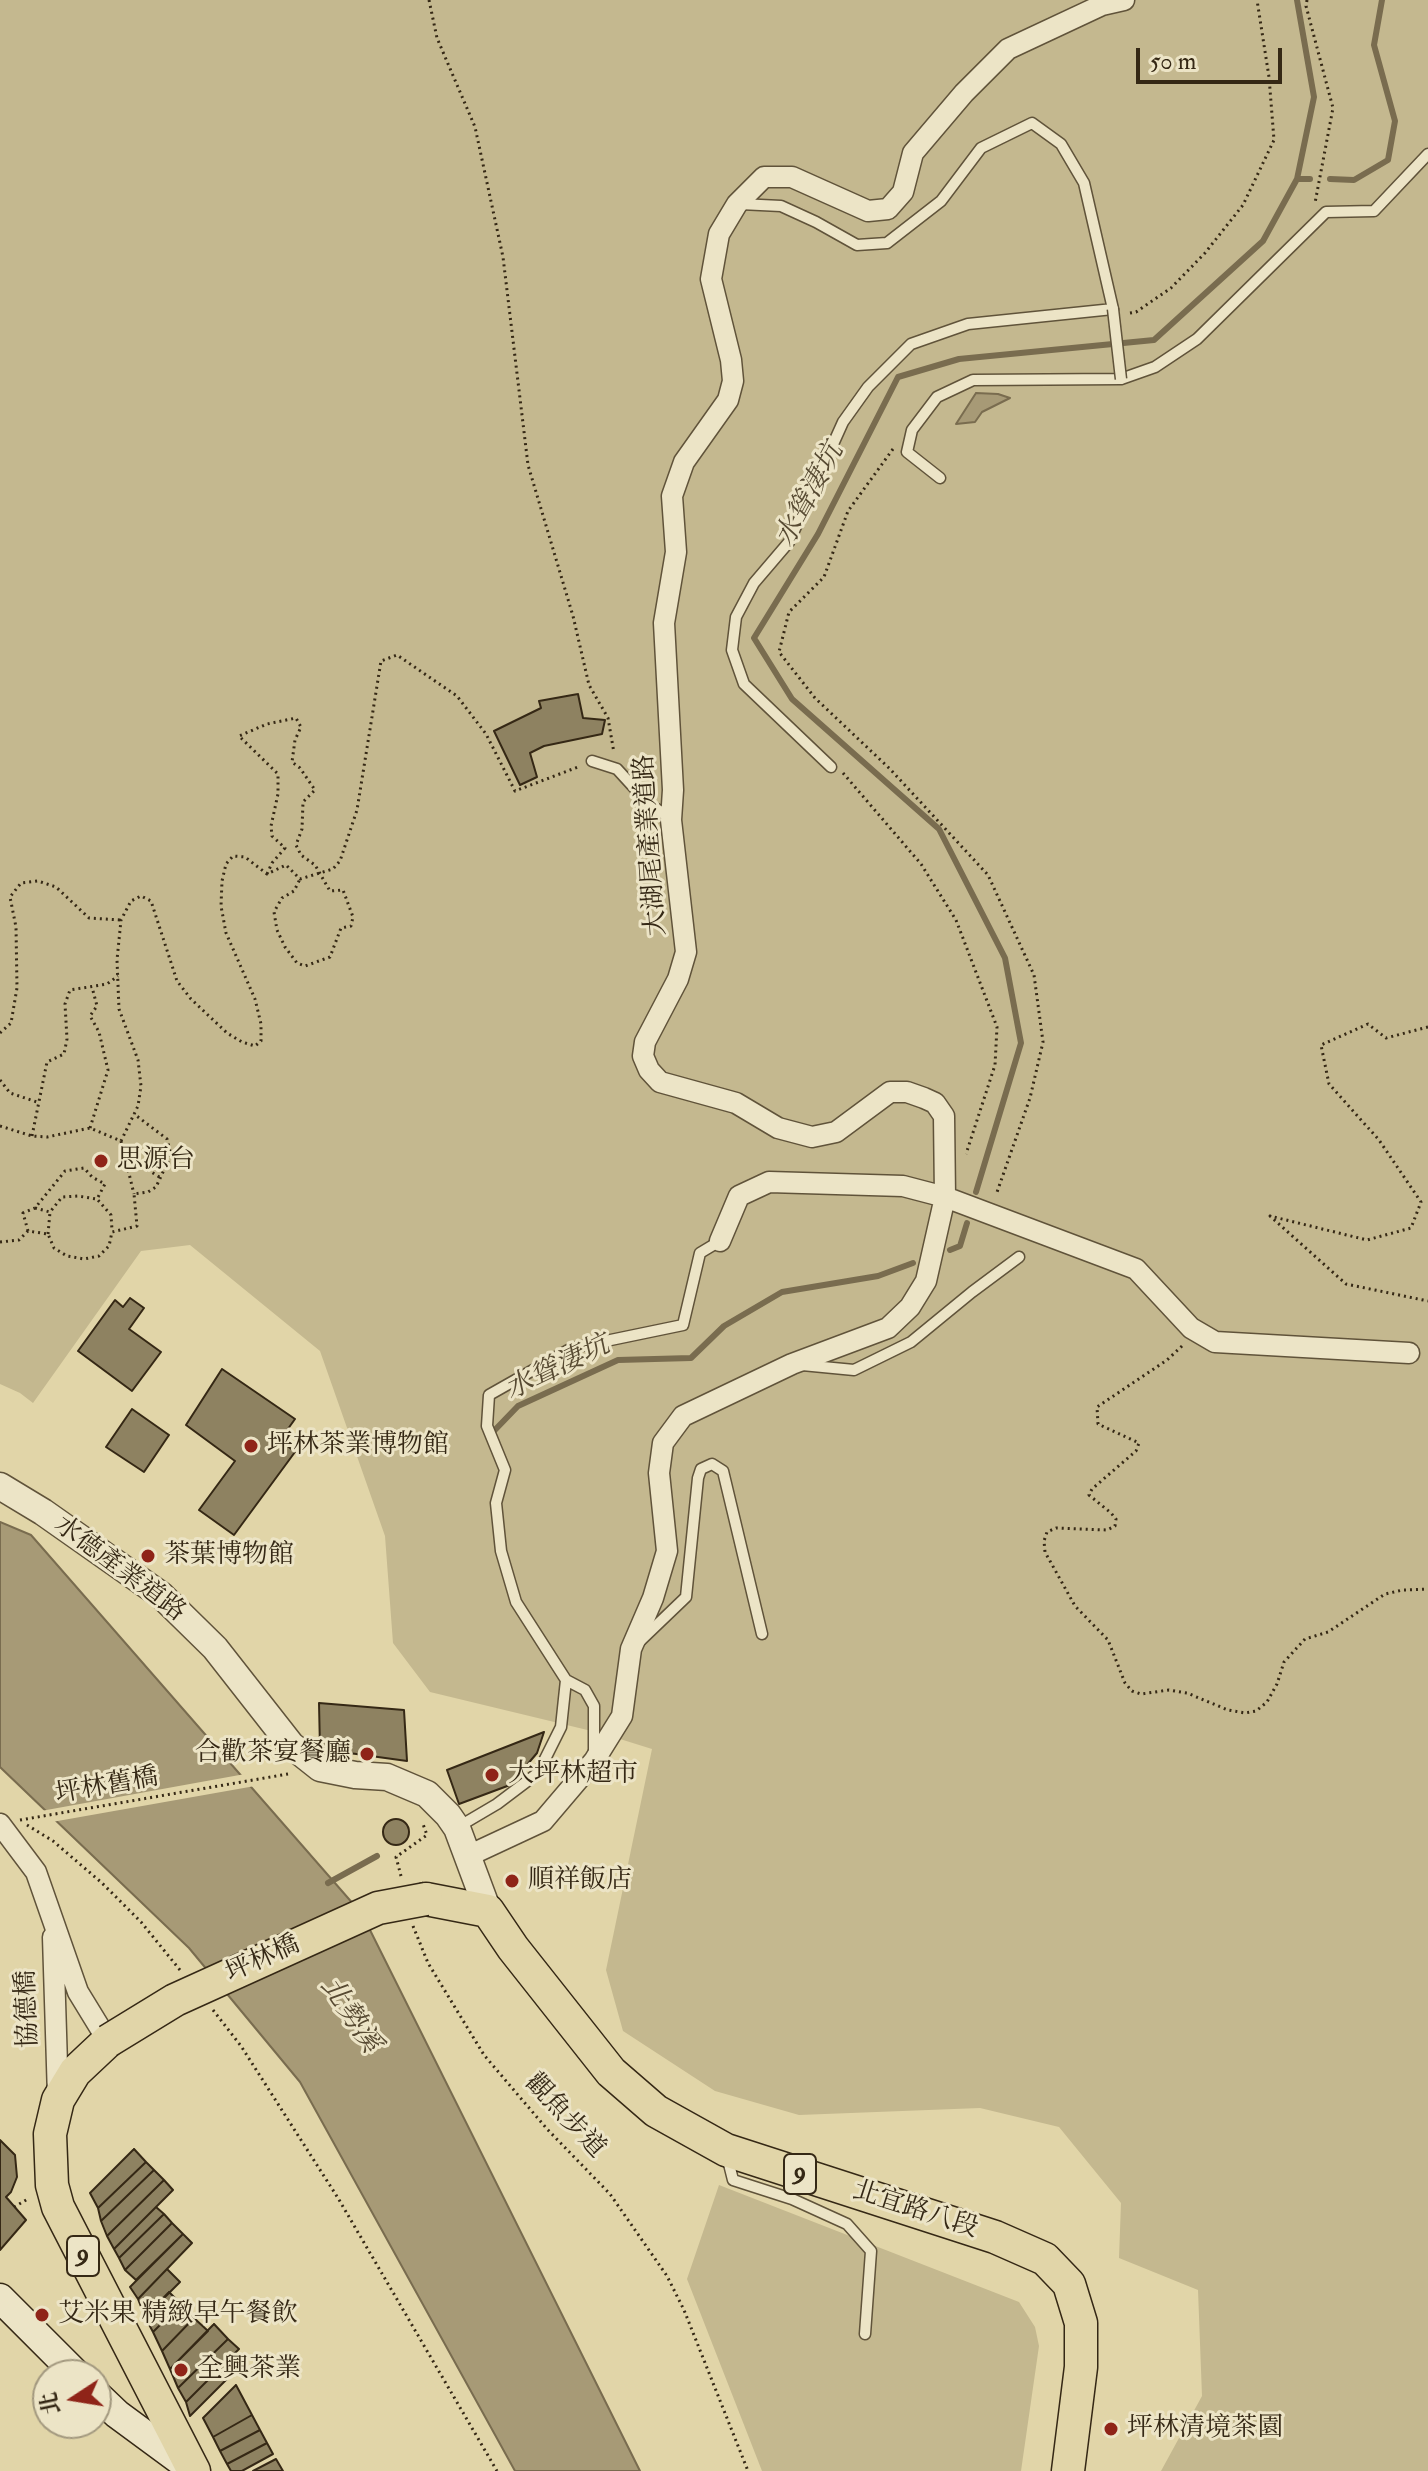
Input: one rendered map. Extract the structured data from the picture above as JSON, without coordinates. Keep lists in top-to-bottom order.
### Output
{
  "streets": {
    "main road": ["坪林橋", "9", "北宜路八段"],
    "street": ["大湖尾產業道路", "水德產業道路", "協德橋"],
    "path": ["坪林舊橋", "觀魚步道"]
  },
  "crossings": [
    ["大湖尾產業道路", "水德產業道路"],
    ["水德產業道路", "觀魚步道"],
    ["水德產業道路", "9"],
    ["水德產業道路", "北宜路八段"],
    ["坪林舊橋", "協德橋"],
    ["坪林橋", "協德橋"],
    ["坪林橋", "觀魚步道"],
    ["坪林橋", "9"],
    ["協德橋", "9"],
    ["觀魚步道", "9"],
    ["9", "北宜路八段"]
  ],
  "water": ["水聳淒坑", "北勢溪"],
  "places": [
    "思源台",
    "坪林茶業博物館",
    "茶葉博物館",
    "合歡茶宴餐廳",
    "大坪林超市",
    "順祥飯店",
    "艾米果 精緻早午餐飲",
    "全興茶業",
    "坪林清境茶園"
  ],
  "scale_bar": "50 m",
  "north": "left"
}
